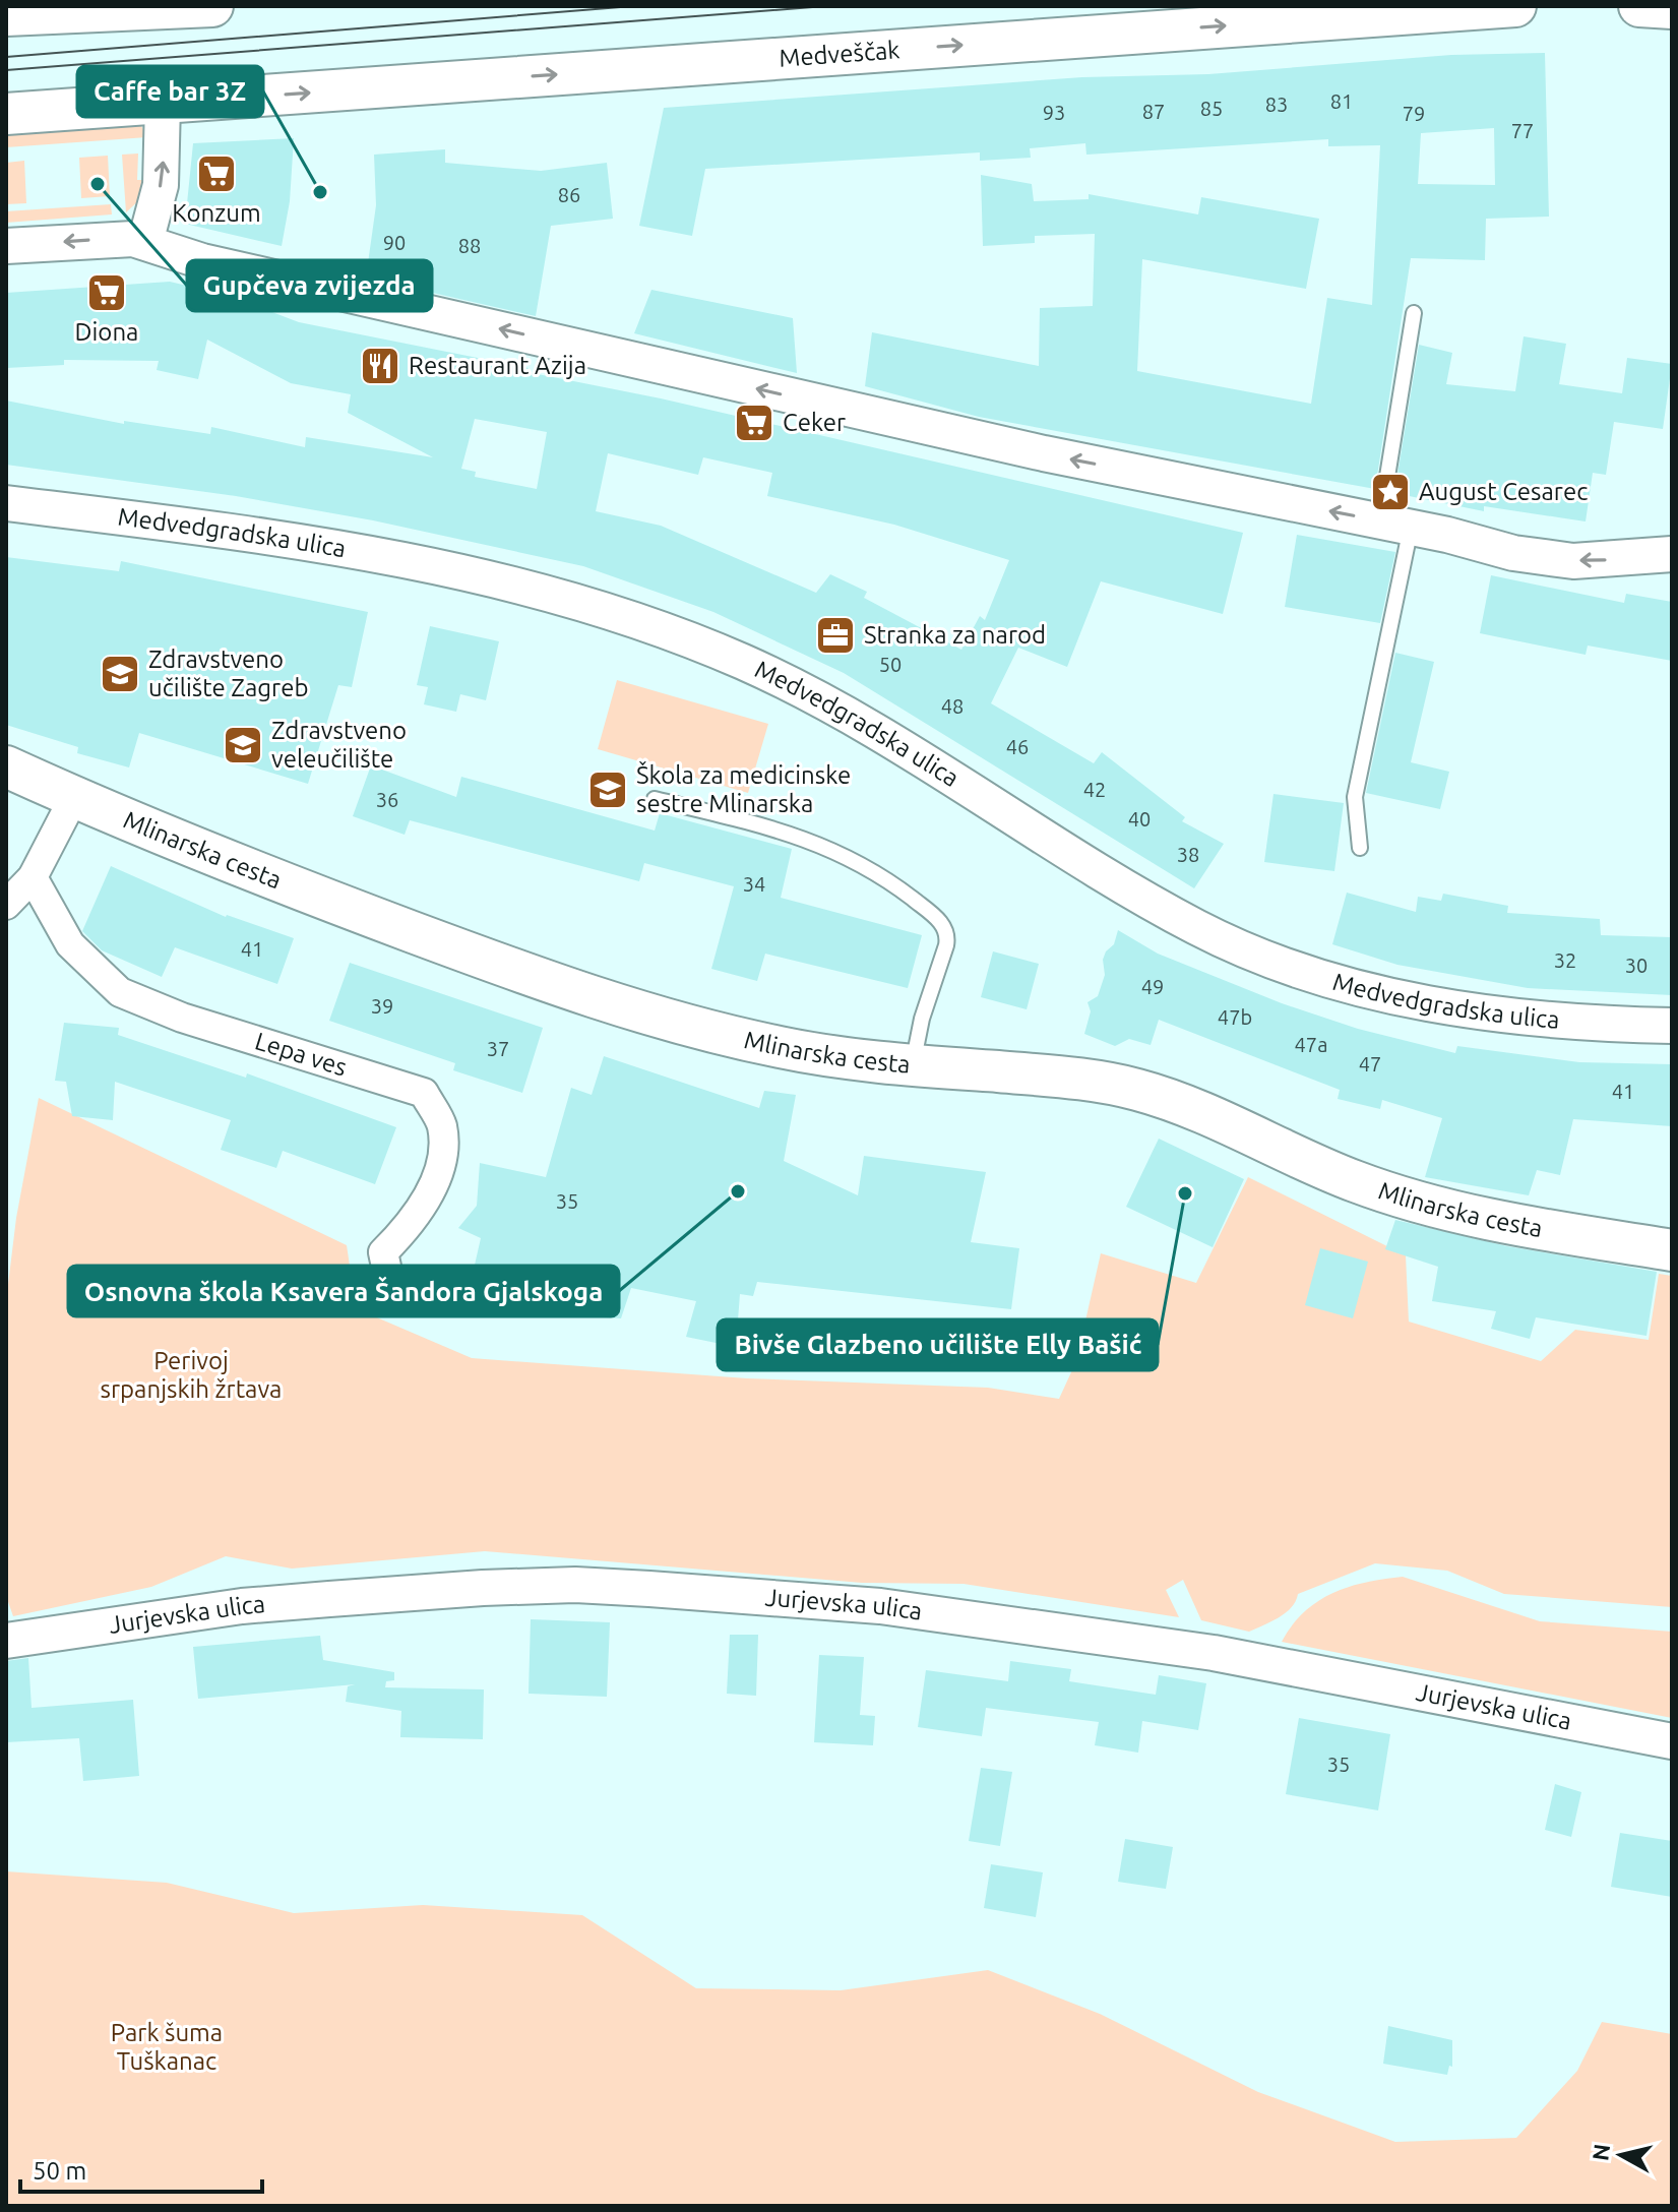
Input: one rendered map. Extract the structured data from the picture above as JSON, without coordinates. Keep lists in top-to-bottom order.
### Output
{
  "streets": {
    "main road": ["Medveščak", "Mlinarska cesta"],
    "street": ["Medvedgradska ulica", "Lepa ves", "Jurjevska ulica"]
  },
  "one_way": ["Medveščak"],
  "parks": ["Perivoj srpanjskih žrtava", "Park šuma Tuškanac"],
  "places": {
    "supermarket": ["Konzum", "Diona", "Ceker"],
    "other": [
      "Gupčeva zvijezda",
      "Caffe bar 3Z",
      "Osnovna škola Ksavera Šandora Gjalskoga",
      "Bivše Glazbeno učilište Elly Bašić"
    ],
    "restaurant": ["Restaurant Azija"],
    "place": ["August Cesarec"],
    "office": ["Stranka za narod"],
    "school or university": ["Zdravstveno učilište Zagreb", "Zdravstveno veleučilište", "Škola za medicinske sestre Mlinarska"]
  },
  "house_numbers": [
    "81",
    "83",
    "85",
    "87",
    "93",
    "79",
    "77",
    "86",
    "90",
    "88",
    "50",
    "48",
    "46",
    "42",
    "36",
    "40",
    "38",
    "34",
    "41",
    "32",
    "30",
    "49",
    "39",
    "47b",
    "47a",
    "37",
    "47",
    "41",
    "35",
    "35"
  ],
  "scale_bar": "50 m",
  "north": "left"
}
